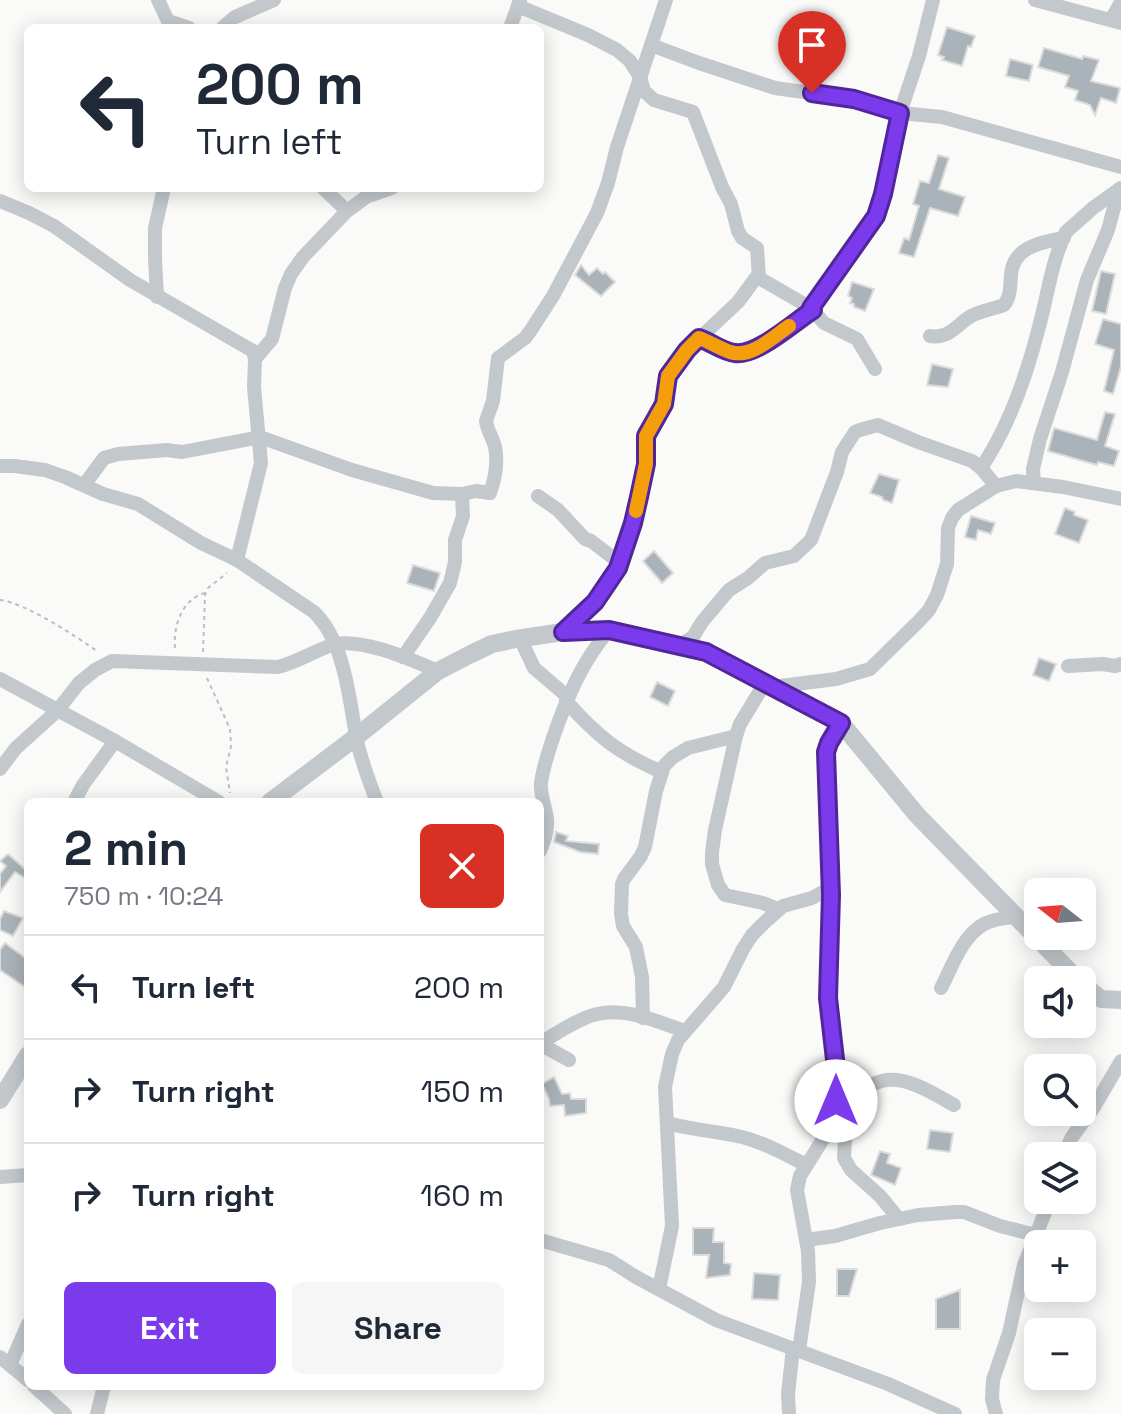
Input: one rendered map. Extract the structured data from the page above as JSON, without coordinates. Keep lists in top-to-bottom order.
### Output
{
  "north": "left",
  "page": {
    "turn": ["200 m", "Turn left"],
    "heading": ["2 min", "750 m · 10:24"],
    "map_buttons": ["+", "−"],
    "list": [
      {
        "name": "Turn left",
        "value": "200 m"
      },
      {
        "name": "Turn right",
        "value": "150 m"
      },
      {
        "name": "Turn right",
        "value": "160 m"
      }
    ],
    "buttons": ["Exit", "Share"]
  }
}
